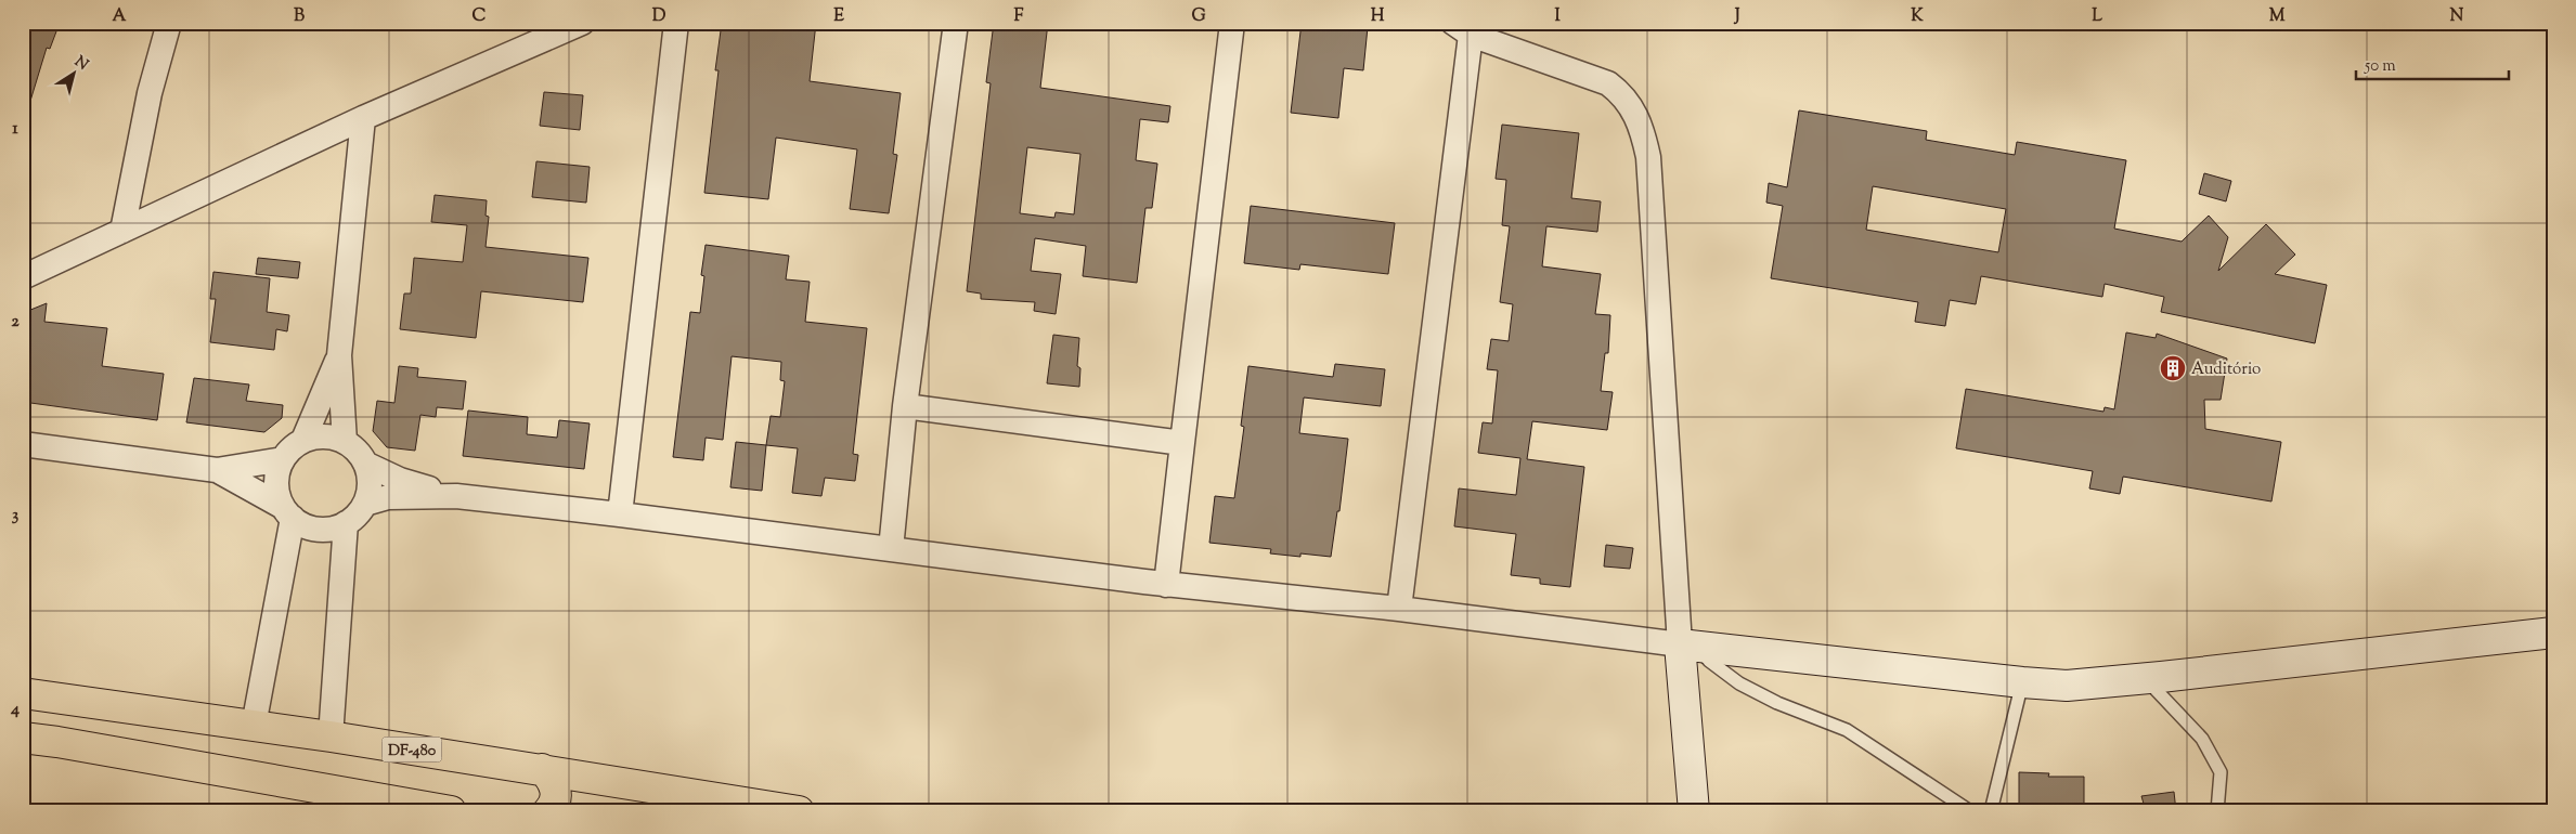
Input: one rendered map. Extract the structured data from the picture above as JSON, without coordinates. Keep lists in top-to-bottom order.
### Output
{
  "streets": {
    "main road": ["DF-480"]
  },
  "places": {
    "building": ["Auditório"]
  },
  "scale_bar": "50 m",
  "north": "top right",
  "grid": {
    "columns": [
      "A",
      "B",
      "C",
      "D",
      "E",
      "F",
      "G",
      "H",
      "I",
      "J",
      "K",
      "L",
      "M",
      "N"
    ],
    "rows": [
      "1",
      "2",
      "3",
      "4"
    ]
  }
}
